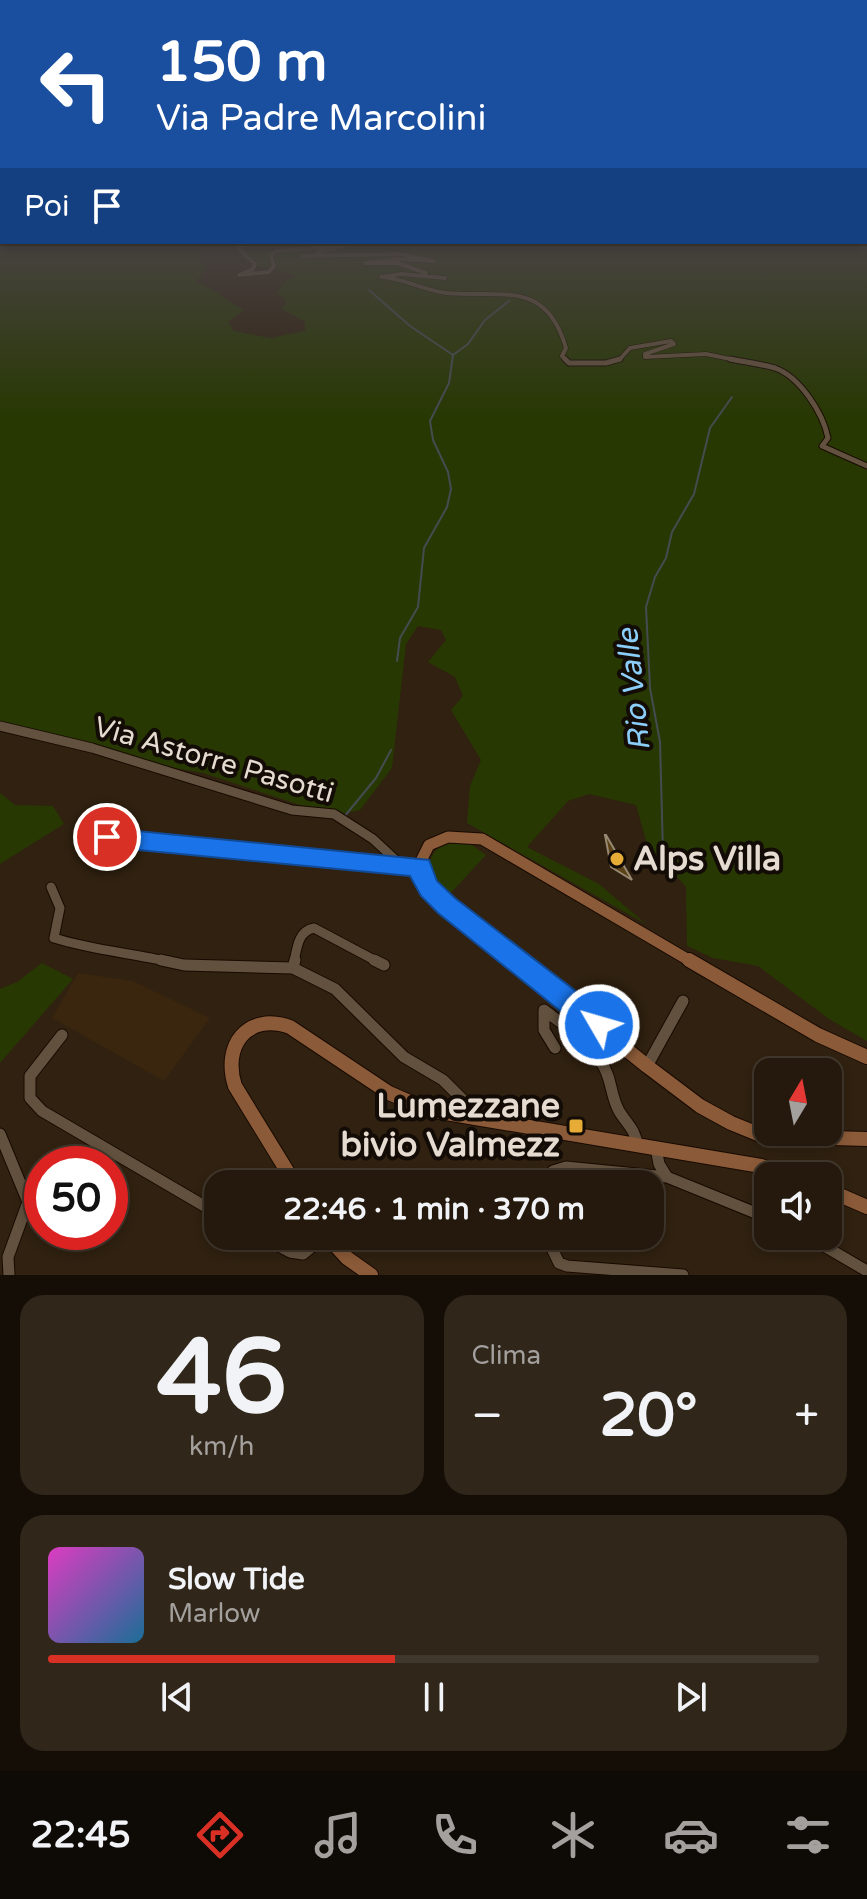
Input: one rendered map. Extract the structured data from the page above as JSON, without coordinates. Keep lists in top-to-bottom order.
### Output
{
  "streets": {
    "street": ["Via Astorre Pasotti"]
  },
  "water": ["Rio Valle"],
  "places": {
    "other": ["Alps Villa"],
    "transit": ["Lumezzane bivio Valmezz"]
  },
  "north": "top",
  "page": {
    "turn": ["150 m", "Via Padre Marcolini"],
    "then": "Poi",
    "limit": "50",
    "trip": "22:46 · 1 min · 370 m",
    "tile": [
      ["46", "km/h"],
      "Clima"
    ],
    "heat": ["−", "20°", "+"],
    "song": ["Slow Tide", "Marlow"],
    "tabs": "22:45"
  }
}
